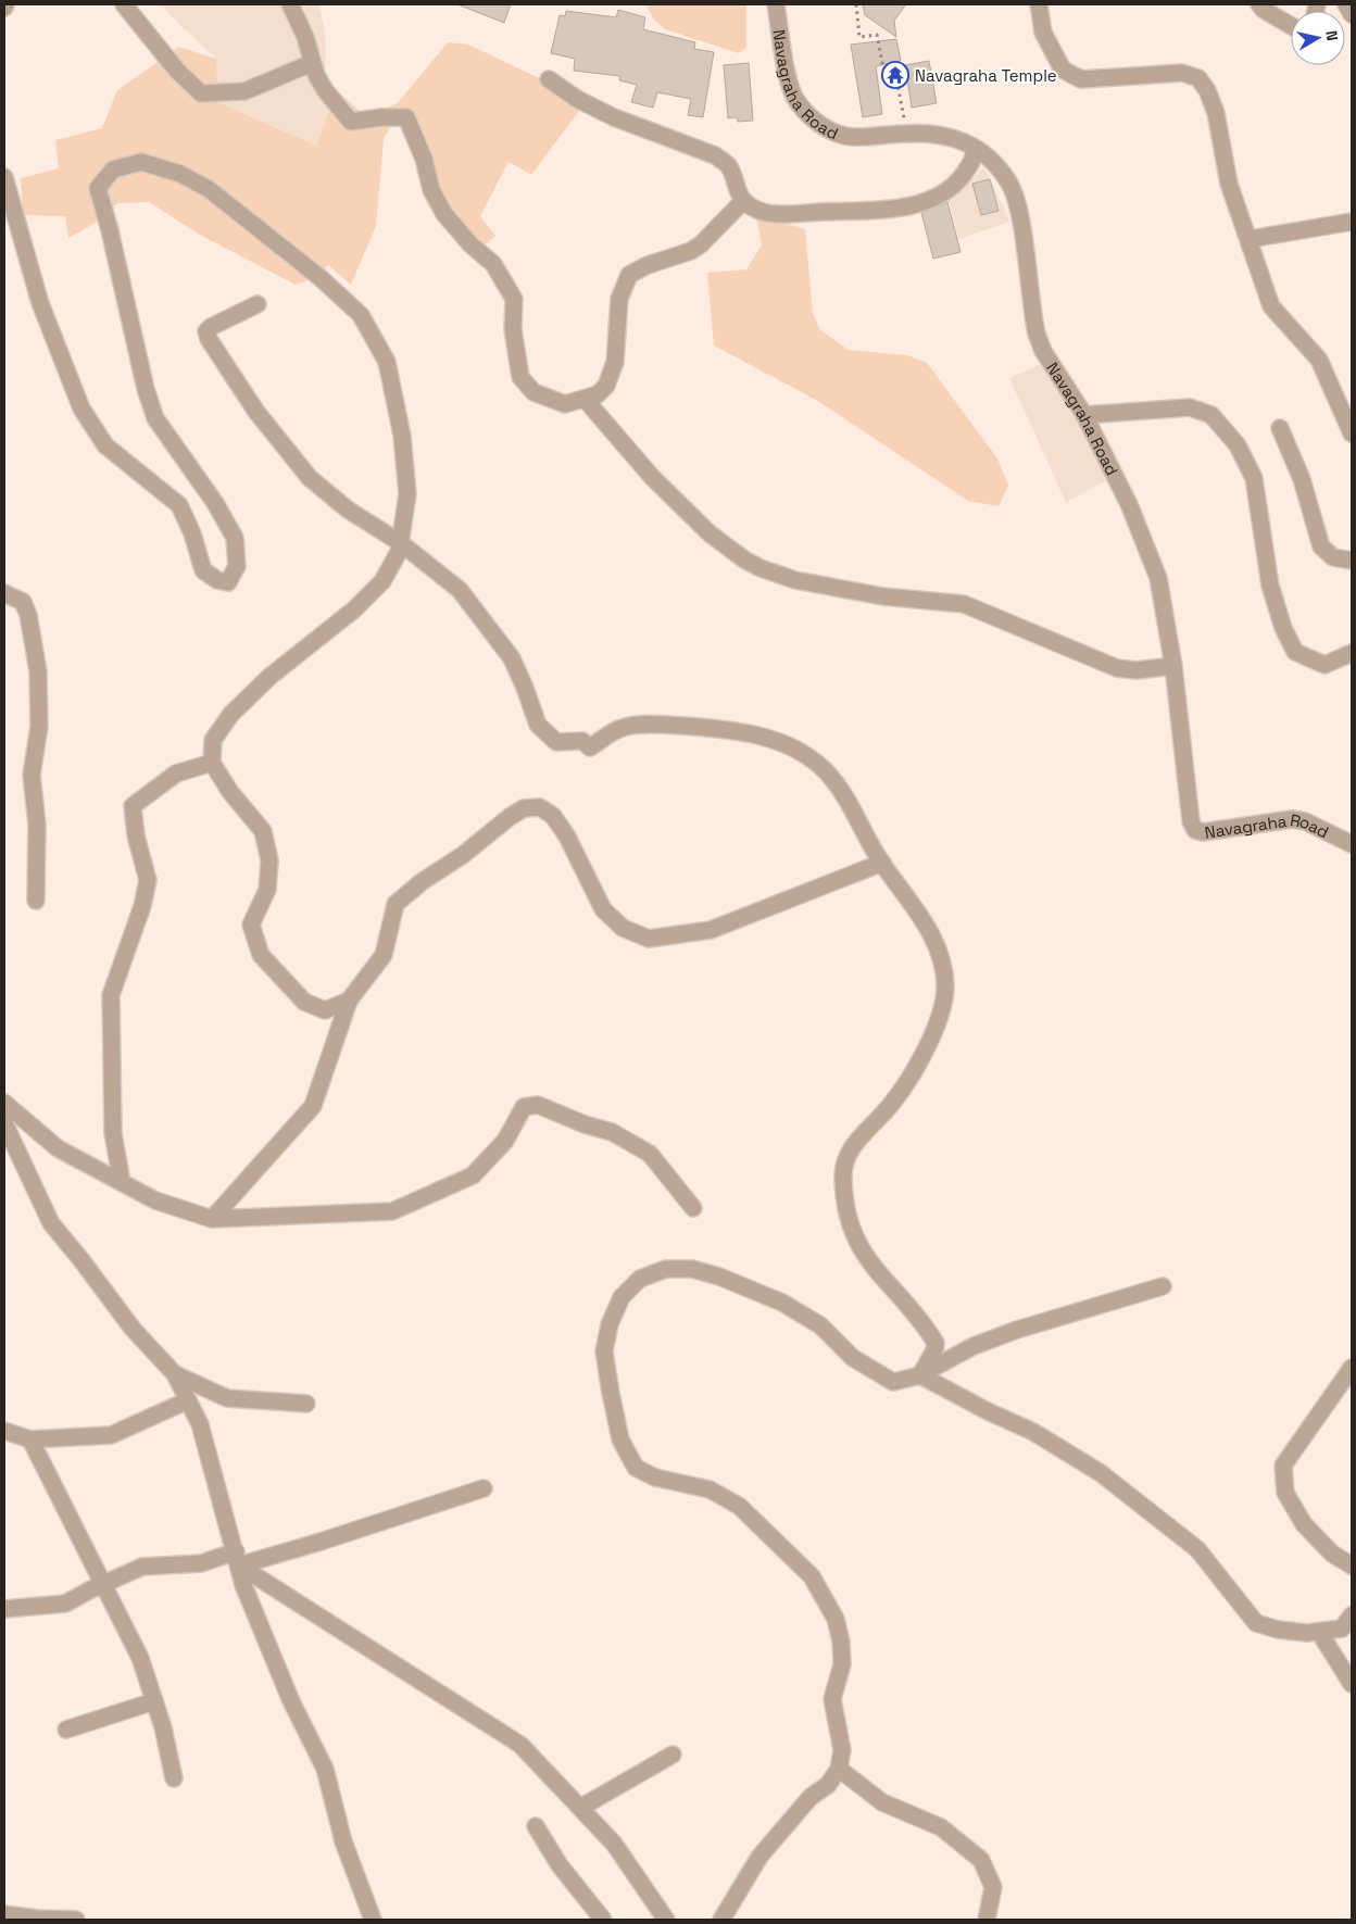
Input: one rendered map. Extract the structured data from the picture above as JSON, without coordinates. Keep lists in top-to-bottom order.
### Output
{
  "streets": {
    "street": ["Navagraha Road"]
  },
  "places": {
    "temple": ["Navagraha Temple"]
  },
  "north": "right"
}
